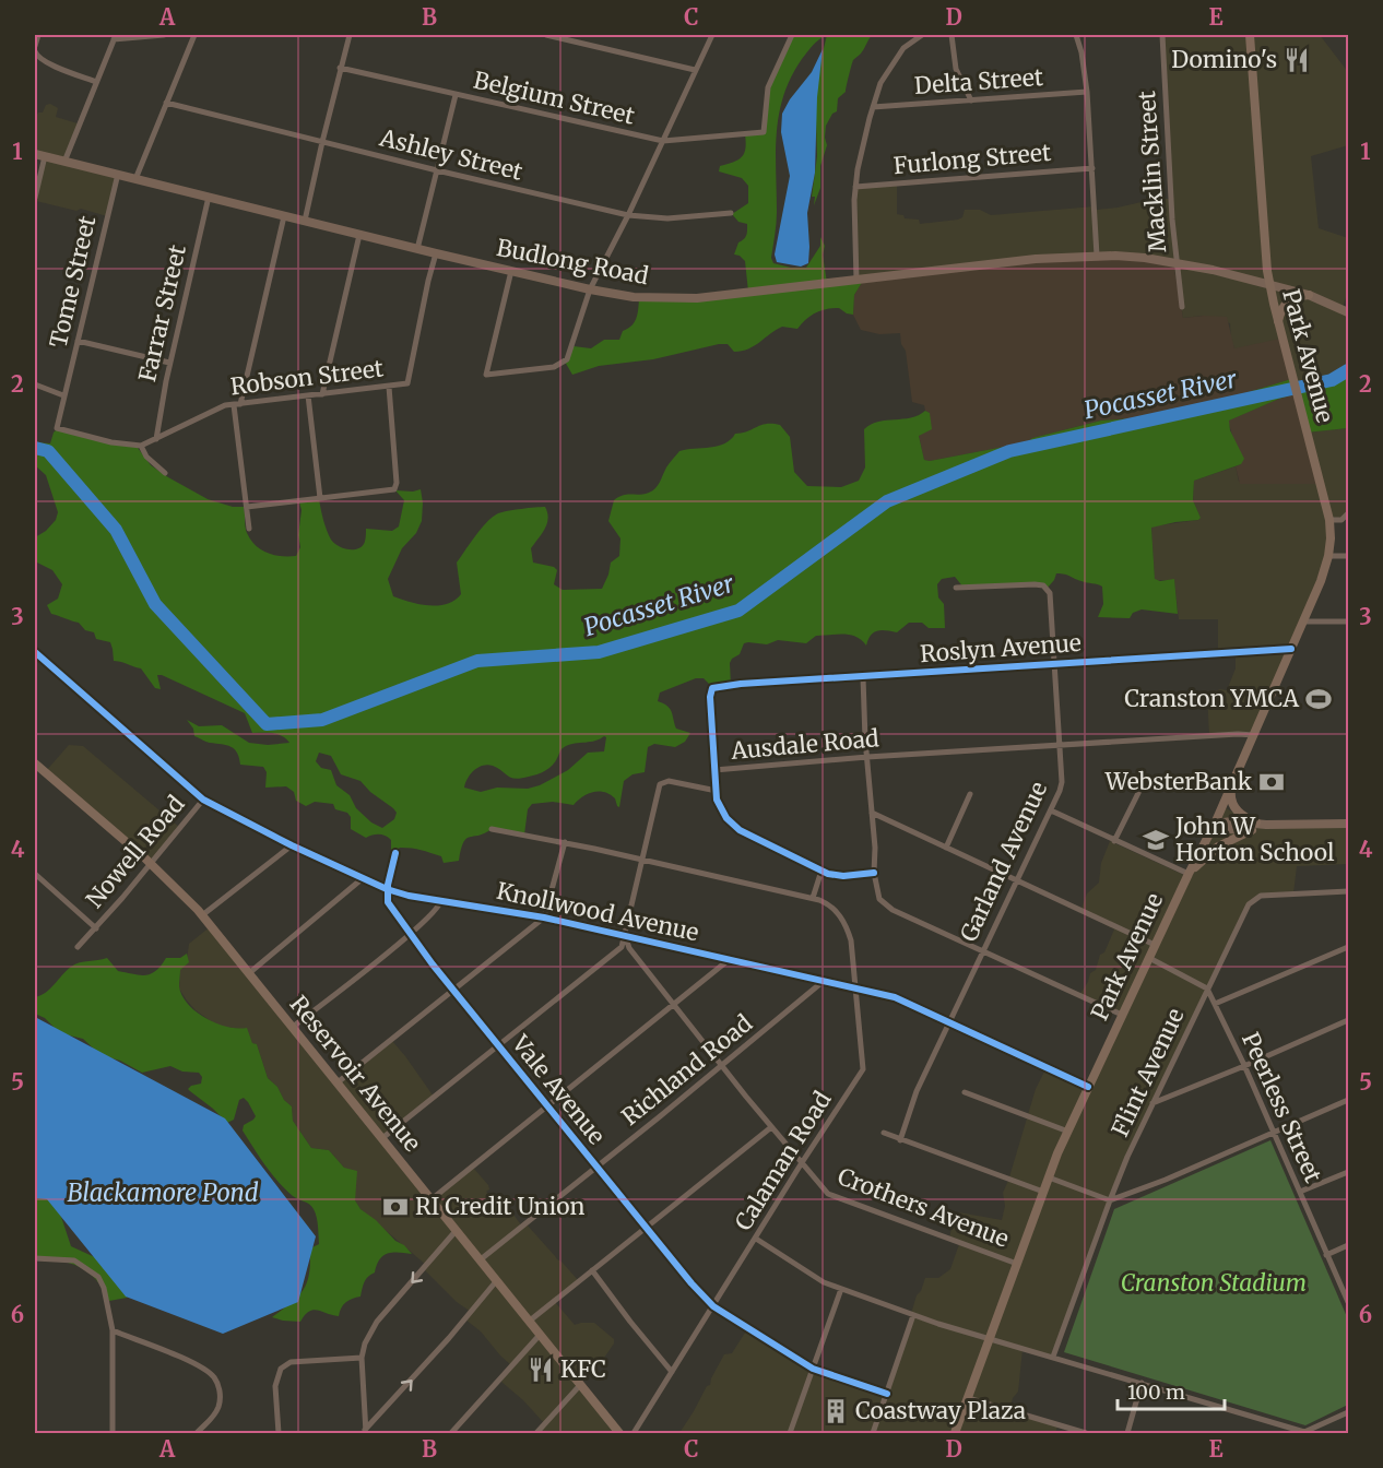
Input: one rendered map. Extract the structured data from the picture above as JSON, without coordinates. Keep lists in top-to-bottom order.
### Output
{
  "streets": {
    "main road": ["Budlong Road", "Park Avenue", "Reservoir Avenue"],
    "street": [
      "Delta Street",
      "Belgium Street",
      "Ashley Street",
      "Furlong Street",
      "Macklin Street",
      "Tome Street",
      "Farrar Street",
      "Robson Street",
      "Roslyn Avenue",
      "Ausdale Road",
      "Nowell Road",
      "Garland Avenue",
      "Knollwood Avenue",
      "Richland Road",
      "Flint Avenue",
      "Vale Avenue",
      "Peerless Street",
      "Calaman Road",
      "Crothers Avenue"
    ]
  },
  "crossings": [
    ["Macklin Street", "Budlong Road"],
    ["Budlong Road", "Tome Street"],
    ["Budlong Road", "Farrar Street"],
    ["Budlong Road", "Park Avenue"],
    ["Budlong Road", "Robson Street"],
    ["Tome Street", "Robson Street"],
    ["Farrar Street", "Robson Street"],
    ["Park Avenue", "Roslyn Avenue"],
    ["Park Avenue", "Ausdale Road"],
    ["Park Avenue", "Knollwood Avenue"],
    ["Park Avenue", "Crothers Avenue"],
    ["Roslyn Avenue", "Ausdale Road"],
    ["Roslyn Avenue", "Garland Avenue"],
    ["Ausdale Road", "Garland Avenue"],
    ["Ausdale Road", "Knollwood Avenue"],
    ["Ausdale Road", "Reservoir Avenue"],
    ["Ausdale Road", "Vale Avenue"],
    ["Ausdale Road", "Calaman Road"],
    ["Ausdale Road", "Crothers Avenue"],
    ["Nowell Road", "Knollwood Avenue"],
    ["Nowell Road", "Reservoir Avenue"],
    ["Garland Avenue", "Knollwood Avenue"],
    ["Knollwood Avenue", "Richland Road"],
    ["Knollwood Avenue", "Vale Avenue"],
    ["Knollwood Avenue", "Calaman Road"],
    ["Knollwood Avenue", "Crothers Avenue"],
    ["Richland Road", "Reservoir Avenue"],
    ["Richland Road", "Vale Avenue"],
    ["Richland Road", "Crothers Avenue"],
    ["Flint Avenue", "Peerless Street"],
    ["Vale Avenue", "Calaman Road"],
    ["Calaman Road", "Crothers Avenue"]
  ],
  "water": ["Pocasset River", "Blackamore Pond"],
  "parks": ["Cranston Stadium"],
  "places": {
    "restaurant": ["Domino's", "KFC"],
    "sports": ["Cranston YMCA"],
    "bank": ["WebsterBank", "RI Credit Union"],
    "school or university": ["John W Horton School"],
    "building": ["Coastway Plaza"]
  },
  "scale_bar": "100 m",
  "grid": {
    "columns": [
      "A",
      "B",
      "C",
      "D",
      "E"
    ],
    "rows": [
      "1",
      "2",
      "3",
      "4",
      "5",
      "6"
    ]
  }
}
